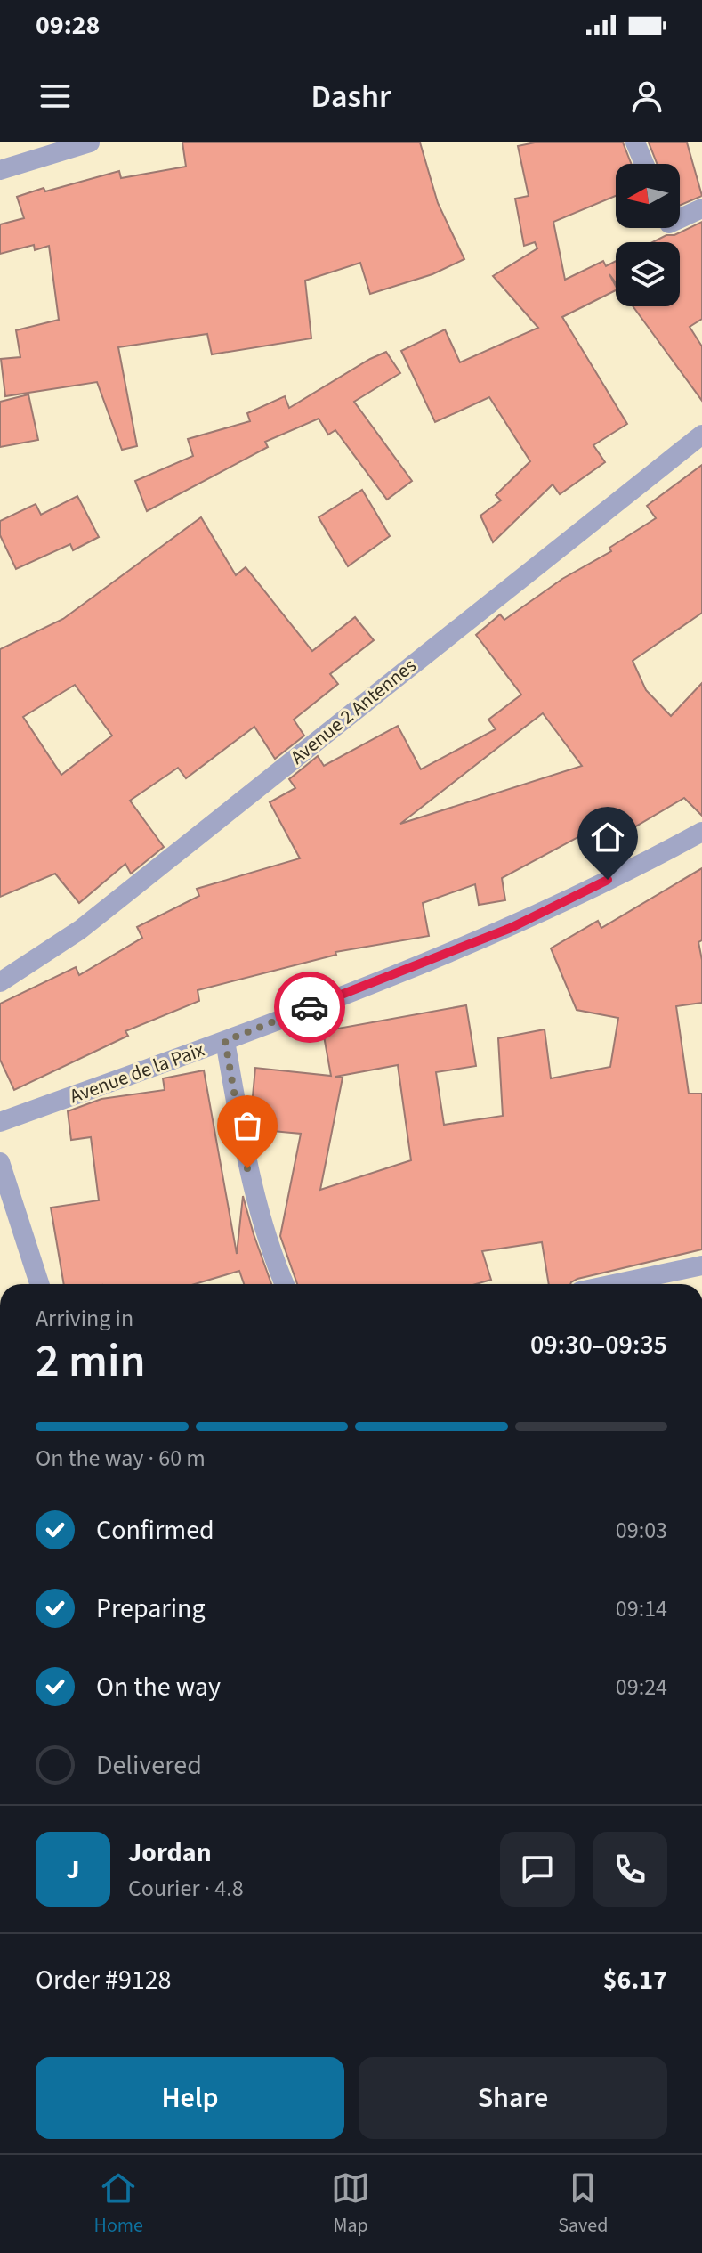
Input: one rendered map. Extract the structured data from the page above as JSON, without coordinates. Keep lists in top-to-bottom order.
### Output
{
  "streets": {
    "street": ["Avenue 2 Antennes", "Avenue de la Paix"]
  },
  "north": "left",
  "page": {
    "status": "09:28",
    "header": "Dashr",
    "heading": ["2 min", "Arriving in", "09:30–09:35"],
    "panel": [
      "Jordan",
      "Courier · 4.8",
      "Order #9128",
      "$6.17"
    ],
    "bar": "On the way · 60 m",
    "list": [
      ["Confirmed", "09:03"],
      ["Preparing", "09:14"],
      ["On the way", "09:24"],
      "Delivered"
    ],
    "round": "J",
    "buttons": ["Help", "Share"],
    "tabs": ["Home", "Map", "Saved"]
  }
}
